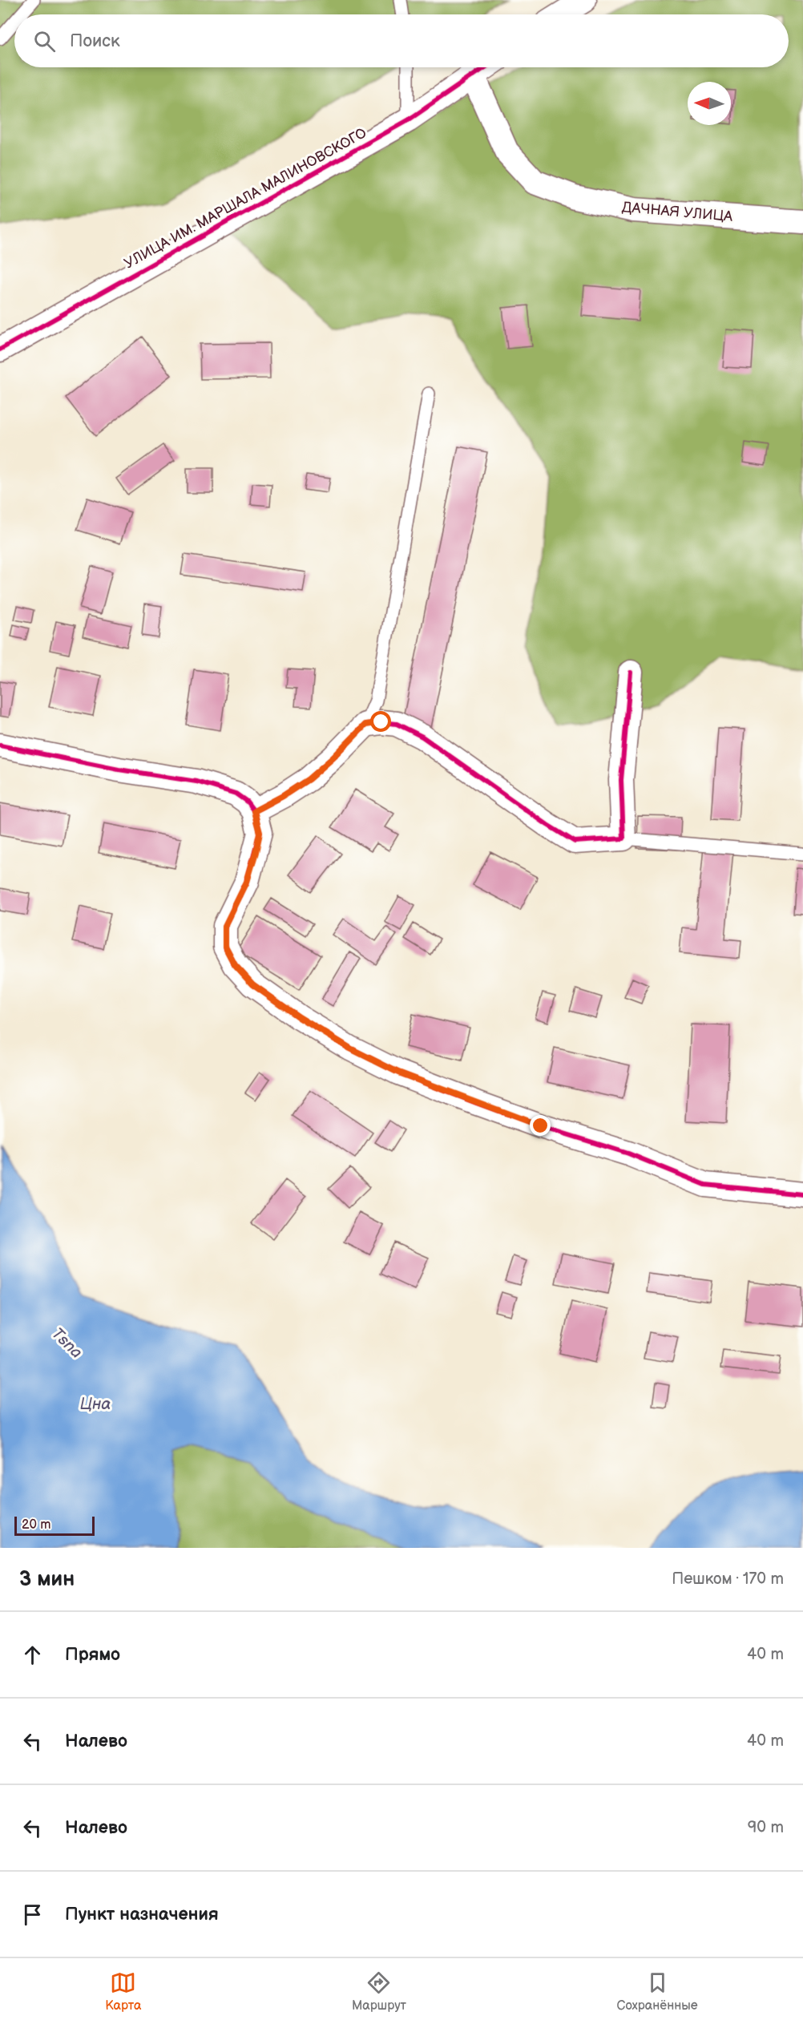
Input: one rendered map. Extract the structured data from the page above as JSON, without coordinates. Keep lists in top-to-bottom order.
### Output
{
  "streets": {
    "street": ["УЛИЦА ИМ. МАРШАЛА МАЛИНОВСКОГО", "ДАЧНАЯ УЛИЦА"]
  },
  "crossings": [
    ["УЛИЦА ИМ. МАРШАЛА МАЛИНОВСКОГО", "ДАЧНАЯ УЛИЦА"]
  ],
  "water": ["Tsna", "Цна"],
  "scale_bar": "20 m",
  "north": "left",
  "page": {
    "search": "Поиск",
    "scale": "20 m",
    "heading": ["3 мин", "Пешком · 170 m"],
    "list": [
      ["Прямо", "40 m"],
      ["Налево", "40 m"],
      ["Налево", "90 m"],
      "Пункт назначения"
    ],
    "nav": ["Карта", "Маршрут", "Сохранённые"]
  }
}
